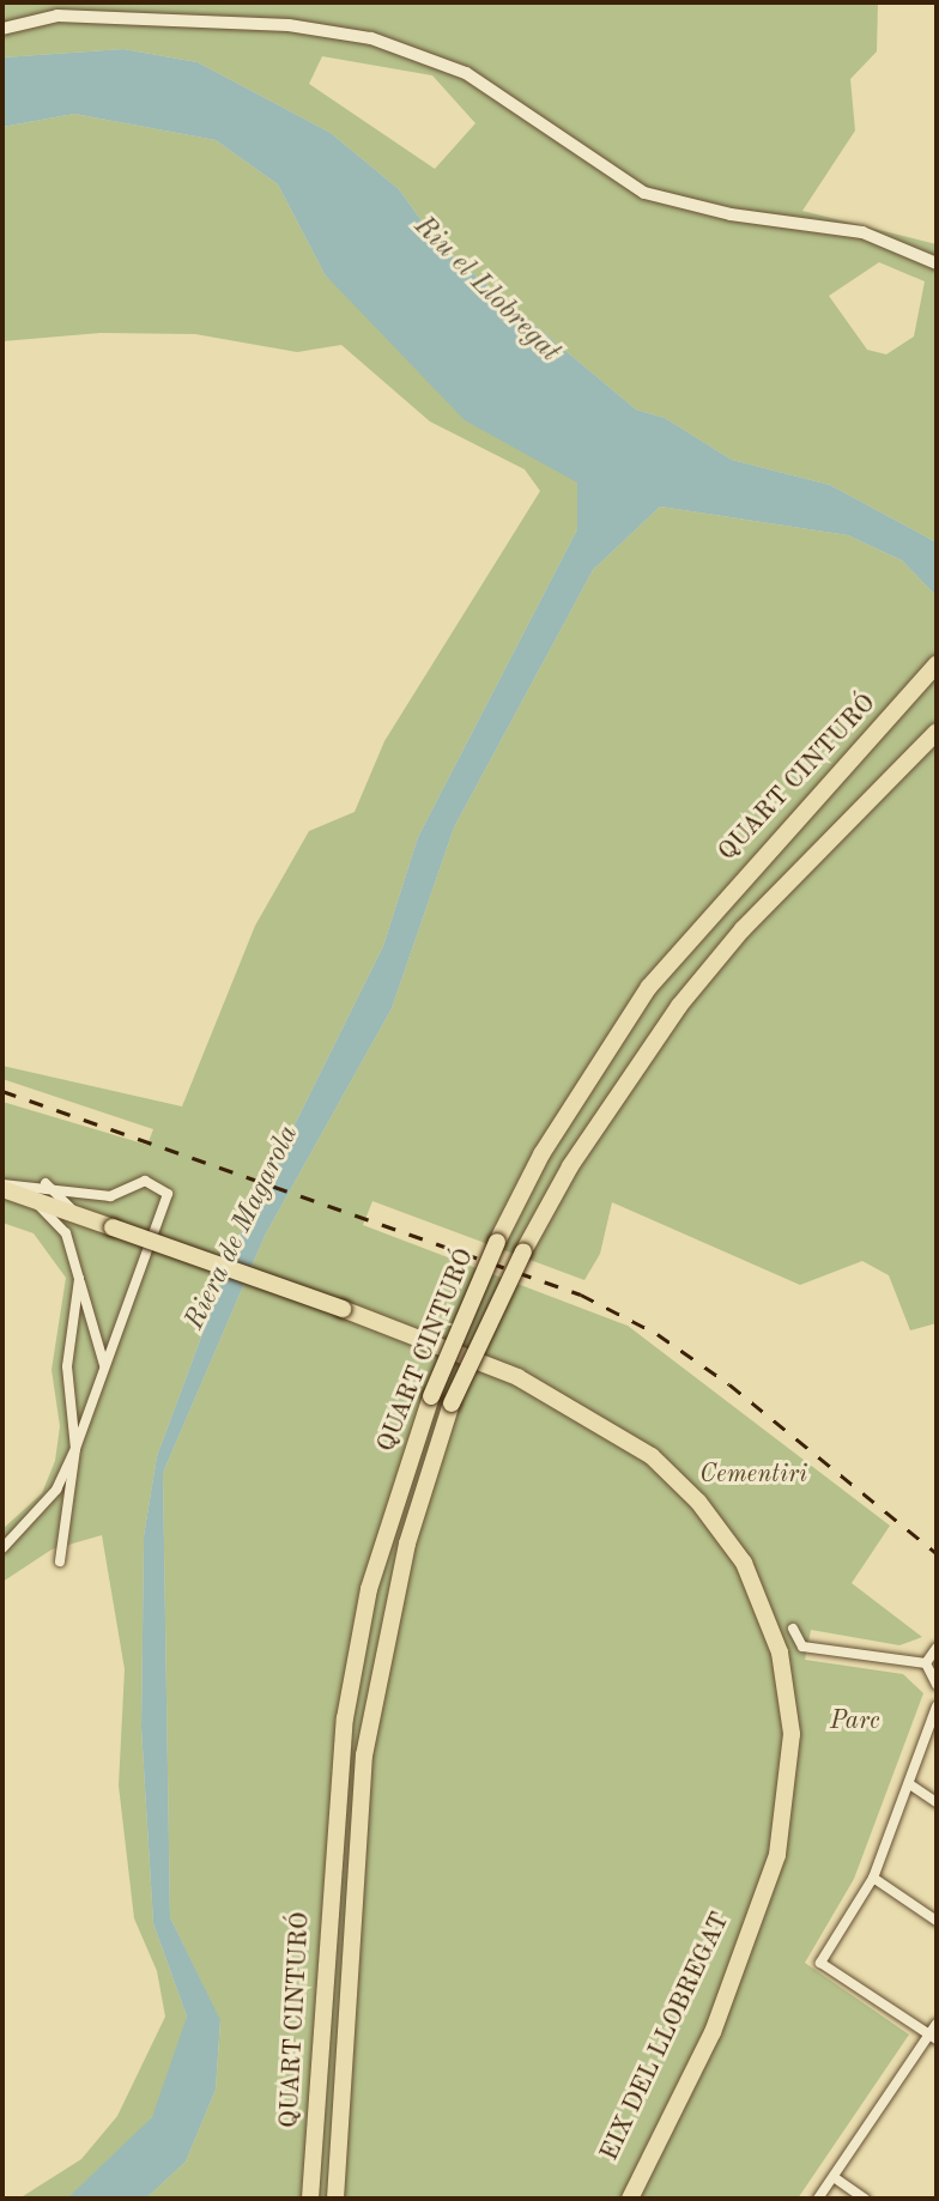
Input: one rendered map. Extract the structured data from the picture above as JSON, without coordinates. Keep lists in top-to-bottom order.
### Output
{
  "streets": {
    "highway": ["QUART CINTURÓ", "EIX DEL LLOBREGAT"]
  },
  "water": ["Riu el Llobregat", "Riera de Magarola"],
  "parks": ["Cementiri", "Parc"]
}
